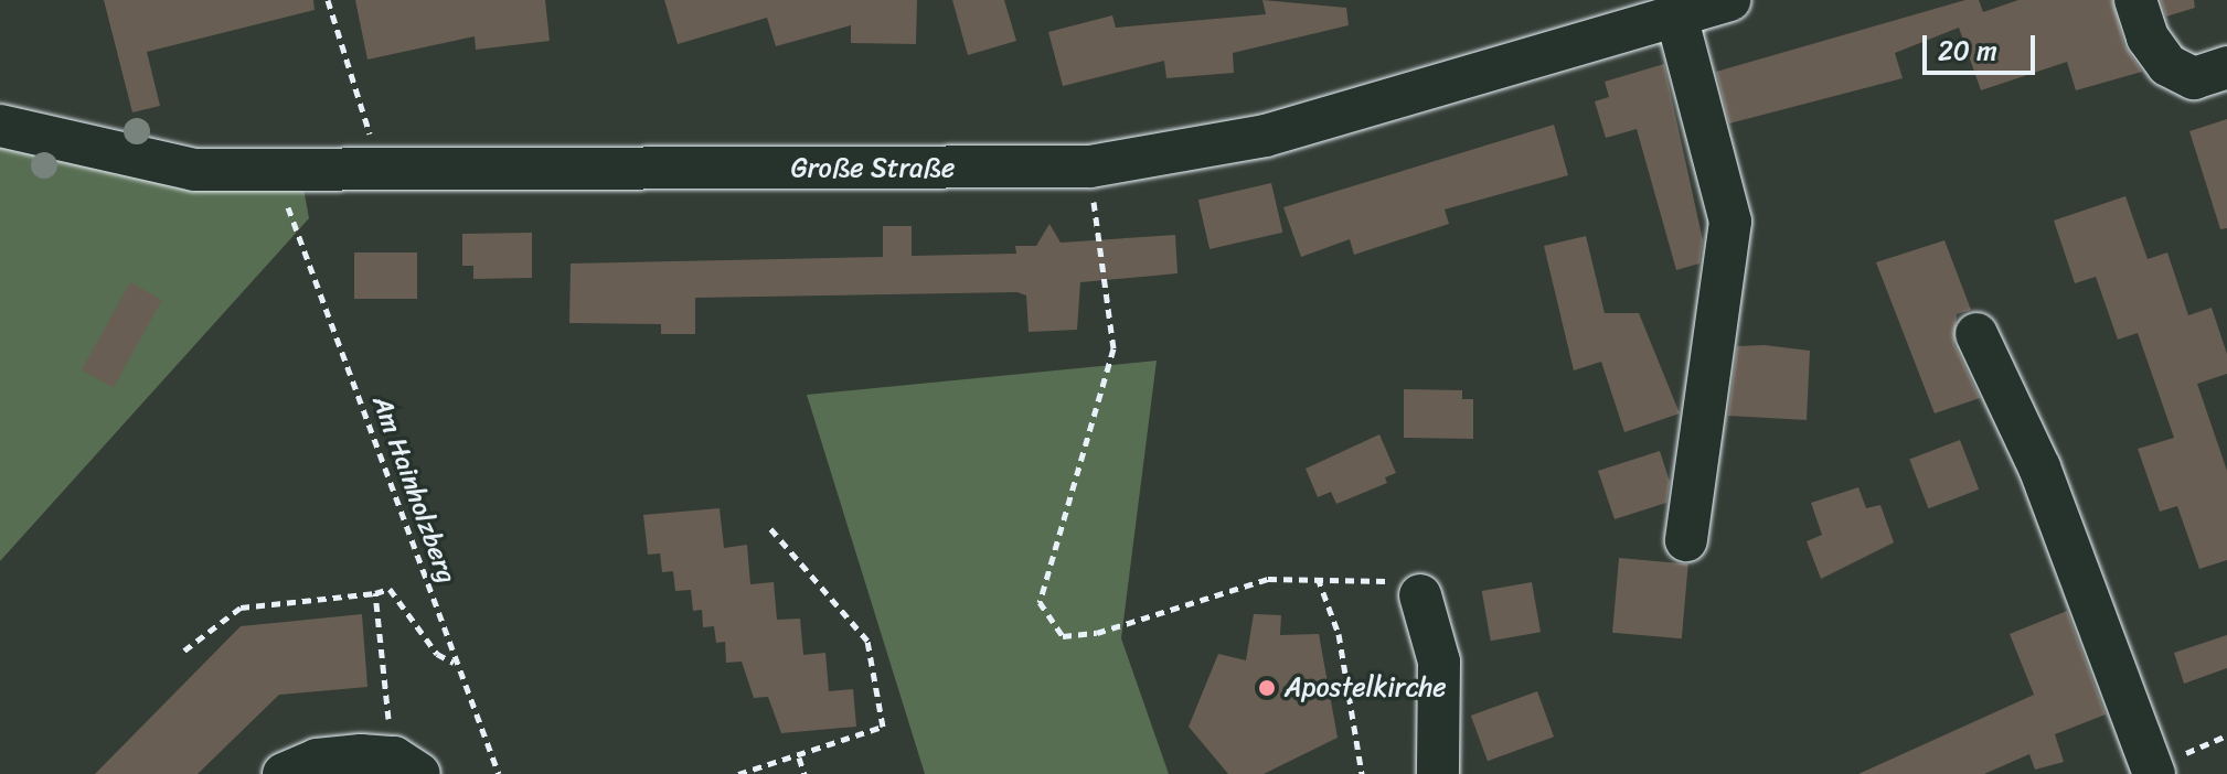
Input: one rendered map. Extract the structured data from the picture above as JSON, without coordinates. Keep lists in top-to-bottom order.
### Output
{
  "streets": {
    "street": ["Große Straße"],
    "path": ["Am Hainholzberg"]
  },
  "places": ["Apostelkirche"],
  "scale_bar": "20 m"
}
